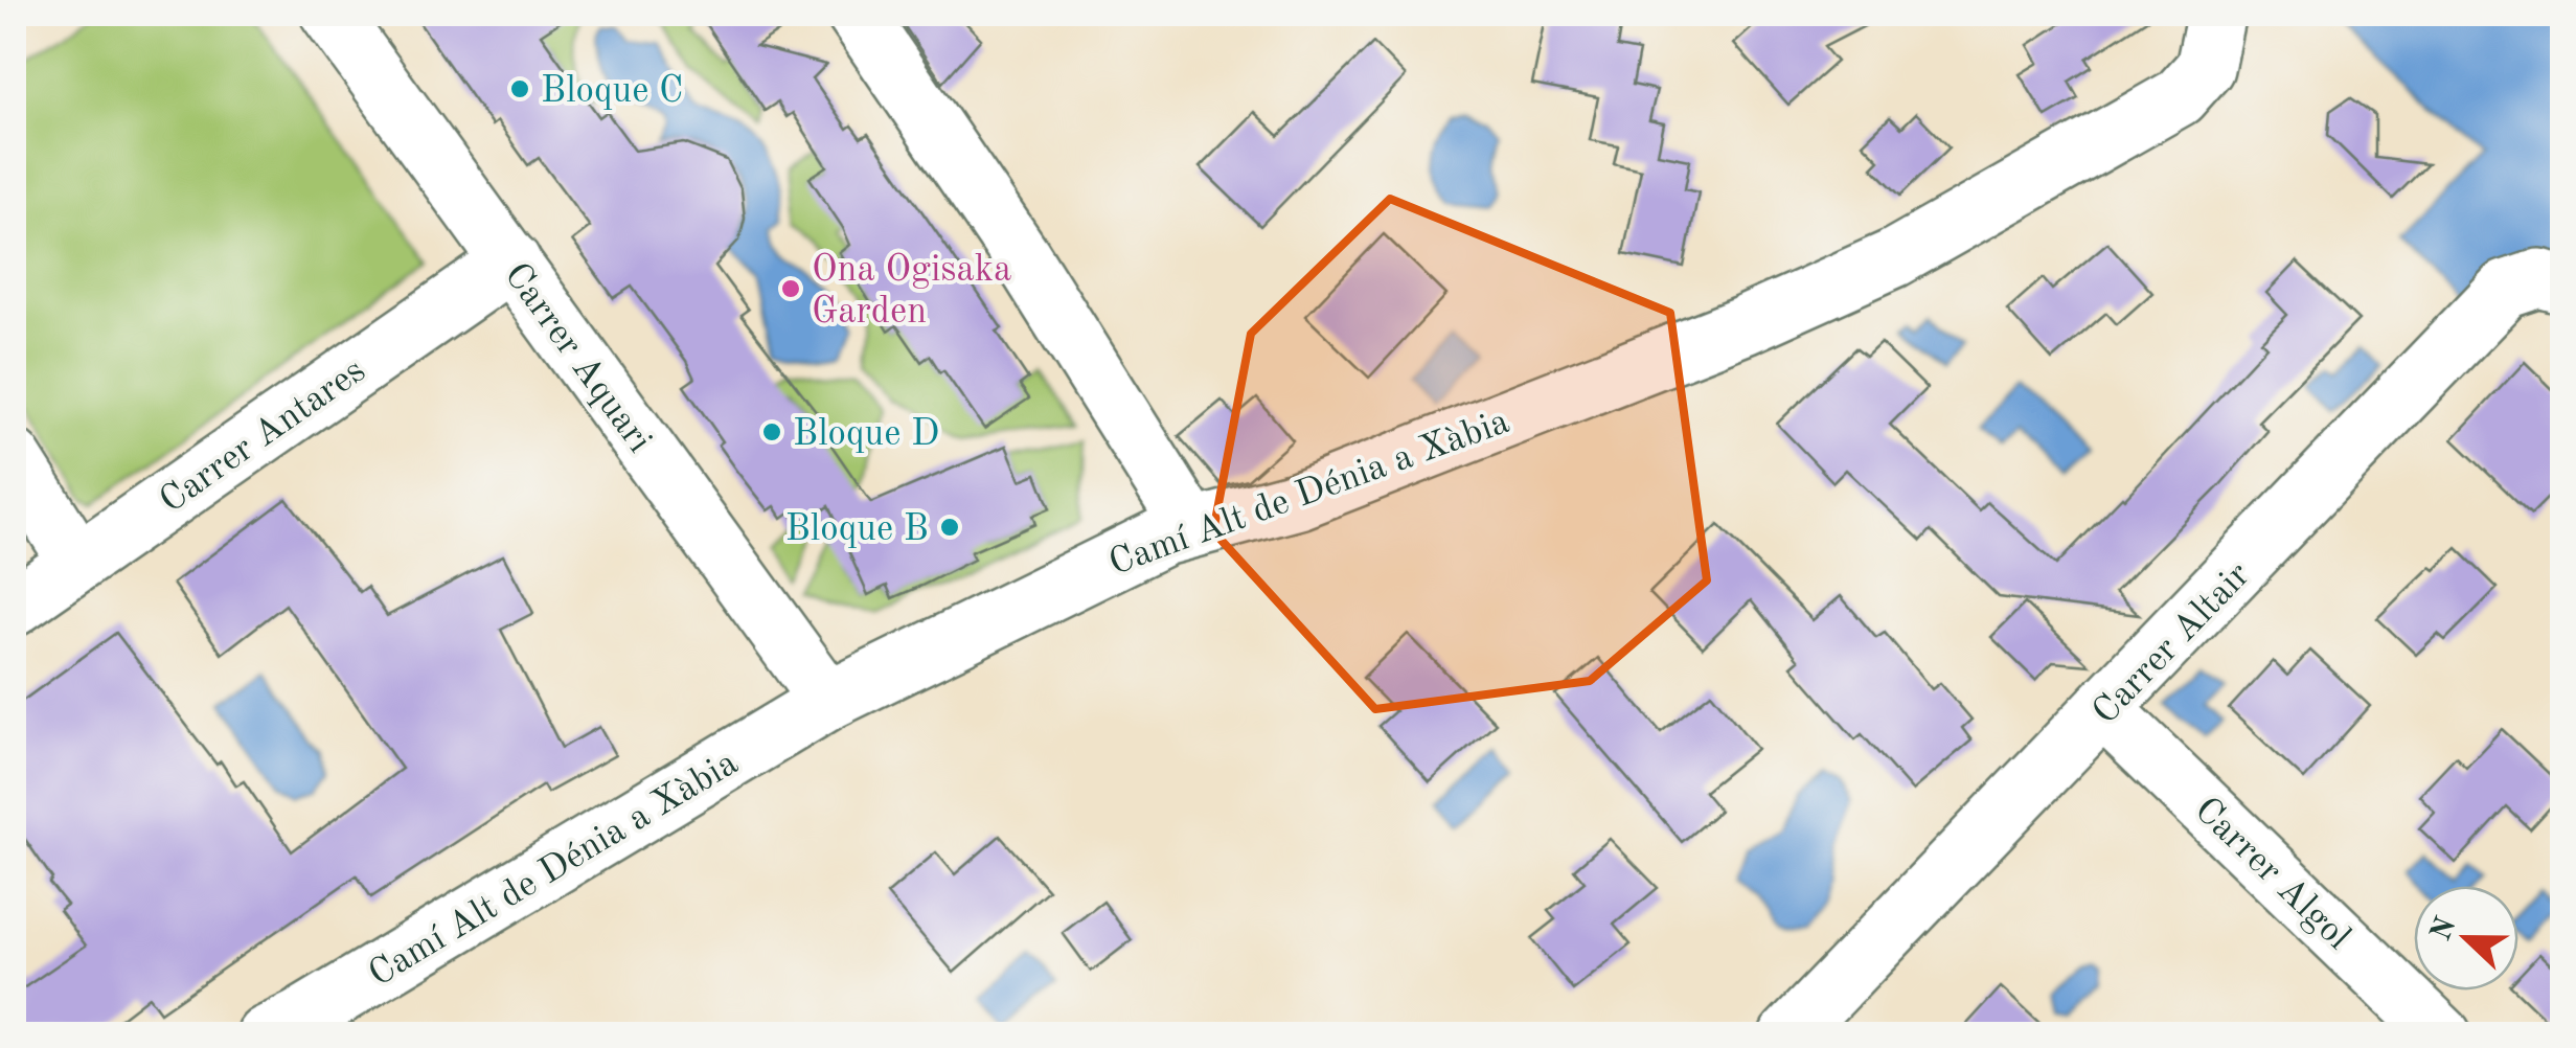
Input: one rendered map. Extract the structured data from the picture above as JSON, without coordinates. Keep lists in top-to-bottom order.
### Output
{
  "streets": {
    "street": [
      "Carrer Aquari",
      "Carrer Antares",
      "Camí Alt de Dénia a Xàbia",
      "Carrer Altair",
      "Carrer Algol"
    ]
  },
  "crossings": [
    ["Carrer Aquari", "Carrer Antares"],
    ["Carrer Aquari", "Camí Alt de Dénia a Xàbia"],
    ["Carrer Altair", "Carrer Algol"]
  ],
  "places": [
    "Bloque C",
    "Ona Ogisaka Garden",
    "Bloque D",
    "Bloque B"
  ],
  "north": "left"
}
